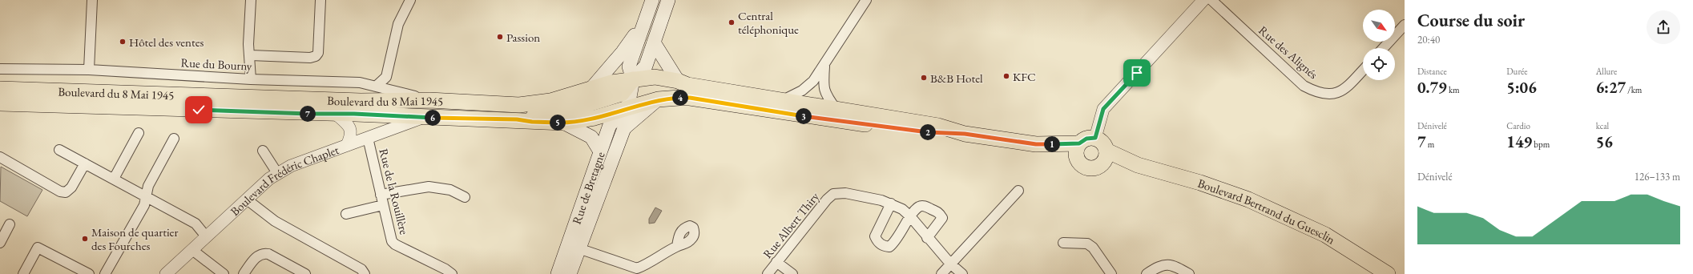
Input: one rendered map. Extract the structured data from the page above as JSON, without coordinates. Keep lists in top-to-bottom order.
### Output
{
  "streets": {
    "main road": ["Boulevard du 8 Mai 1945", "Rue de Bretagne", "Boulevard Bertrand du Guesclin"],
    "street": [
      "Rue des Alignés",
      "Rue du Bourny",
      "Boulevard Frédéric Chaplet",
      "Rue de la Rouillère",
      "Rue Albert Thiry"
    ]
  },
  "crossings": [
    ["Rue du Bourny", "Boulevard du 8 Mai 1945"],
    ["Boulevard du 8 Mai 1945", "Boulevard Frédéric Chaplet"],
    ["Boulevard du 8 Mai 1945", "Rue de Bretagne"],
    ["Boulevard Frédéric Chaplet", "Rue de la Rouillère"]
  ],
  "places": [
    "Central téléphonique",
    "Passion",
    "Hôtel des ventes",
    "KFC",
    "B&B Hotel",
    "Maison de quartier des Fourches"
  ],
  "north": "bottom right",
  "page": {
    "heading": ["Course du soir", "20:40"],
    "stats": [
      ["Distance", "0.79 km"],
      ["Durée", "5:06"],
      ["Allure", "6:27 /km"],
      ["Dénivelé", "7 m"],
      ["Cardio", "149 bpm"],
      ["kcal", "56"]
    ],
    "pins": [
      "4",
      "7",
      "3",
      "6",
      "5",
      "2",
      "1"
    ],
    "chart": ["Dénivelé", "126–133 m"]
  }
}
